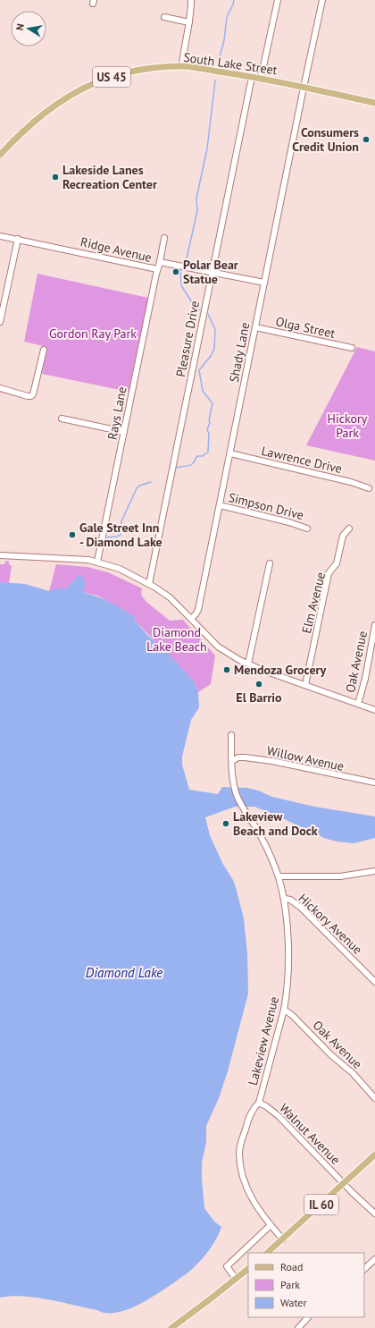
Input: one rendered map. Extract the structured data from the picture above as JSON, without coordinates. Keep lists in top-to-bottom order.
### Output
{
  "streets": {
    "main road": ["South Lake Street", "US 45", "IL 60"],
    "street": [
      "Ridge Avenue",
      "Olga Street",
      "Pleasure Drive",
      "Shady Lane",
      "Rays Lane",
      "Lawrence Drive",
      "Simpson Drive",
      "Elm Avenue",
      "Oak Avenue",
      "Willow Avenue",
      "Hickory Avenue",
      "Lakeview Avenue",
      "Walnut Avenue"
    ]
  },
  "crossings": [
    ["South Lake Street", "Pleasure Drive"],
    ["South Lake Street", "Shady Lane"],
    ["Ridge Avenue", "Pleasure Drive"],
    ["Ridge Avenue", "Shady Lane"],
    ["Ridge Avenue", "Rays Lane"],
    ["Olga Street", "Shady Lane"],
    ["Shady Lane", "Lawrence Drive"],
    ["Shady Lane", "Simpson Drive"],
    ["Oak Avenue", "Lakeview Avenue"],
    ["Willow Avenue", "Lakeview Avenue"],
    ["Hickory Avenue", "Lakeview Avenue"],
    ["Lakeview Avenue", "Walnut Avenue"],
    ["Lakeview Avenue", "IL 60"],
    ["Walnut Avenue", "IL 60"]
  ],
  "water": ["Diamond Lake"],
  "parks": ["Gordon Ray Park", "Hickory Park", "Diamond Lake Beach"],
  "places": [
    "Consumers Credit Union",
    "Lakeside Lanes Recreation Center",
    "Polar Bear Statue",
    "Gale Street Inn - Diamond Lake",
    "Mendoza Grocery",
    "El Barrio",
    "Lakeview Beach and Dock"
  ],
  "legend": ["Road", "Park", "Water"],
  "north": "left"
}
